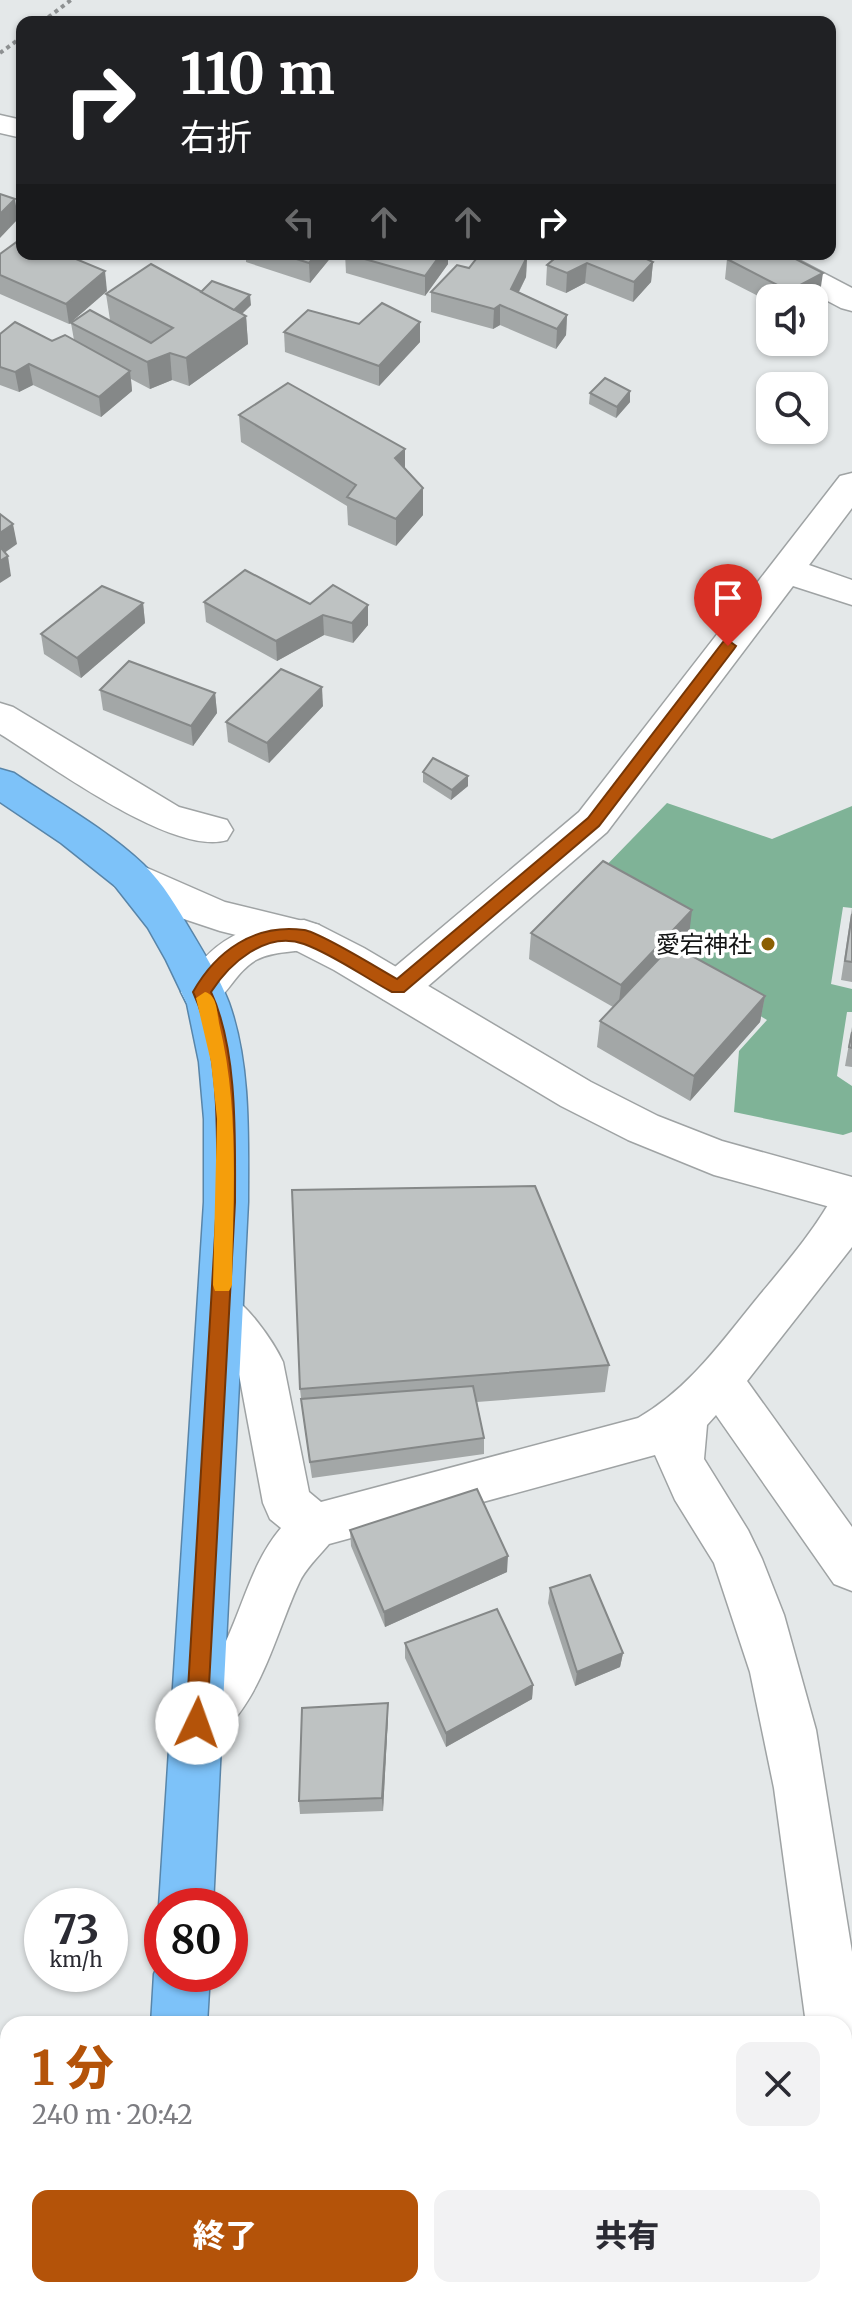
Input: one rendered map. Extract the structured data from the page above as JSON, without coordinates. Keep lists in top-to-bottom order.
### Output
{
  "places": ["愛宕神社"],
  "page": {
    "turn": ["110 m", "右折"],
    "speed": "73 km/h",
    "limit": "80",
    "heading": ["1 分", "240 m · 20:42"],
    "buttons": ["終了", "共有"]
  }
}
